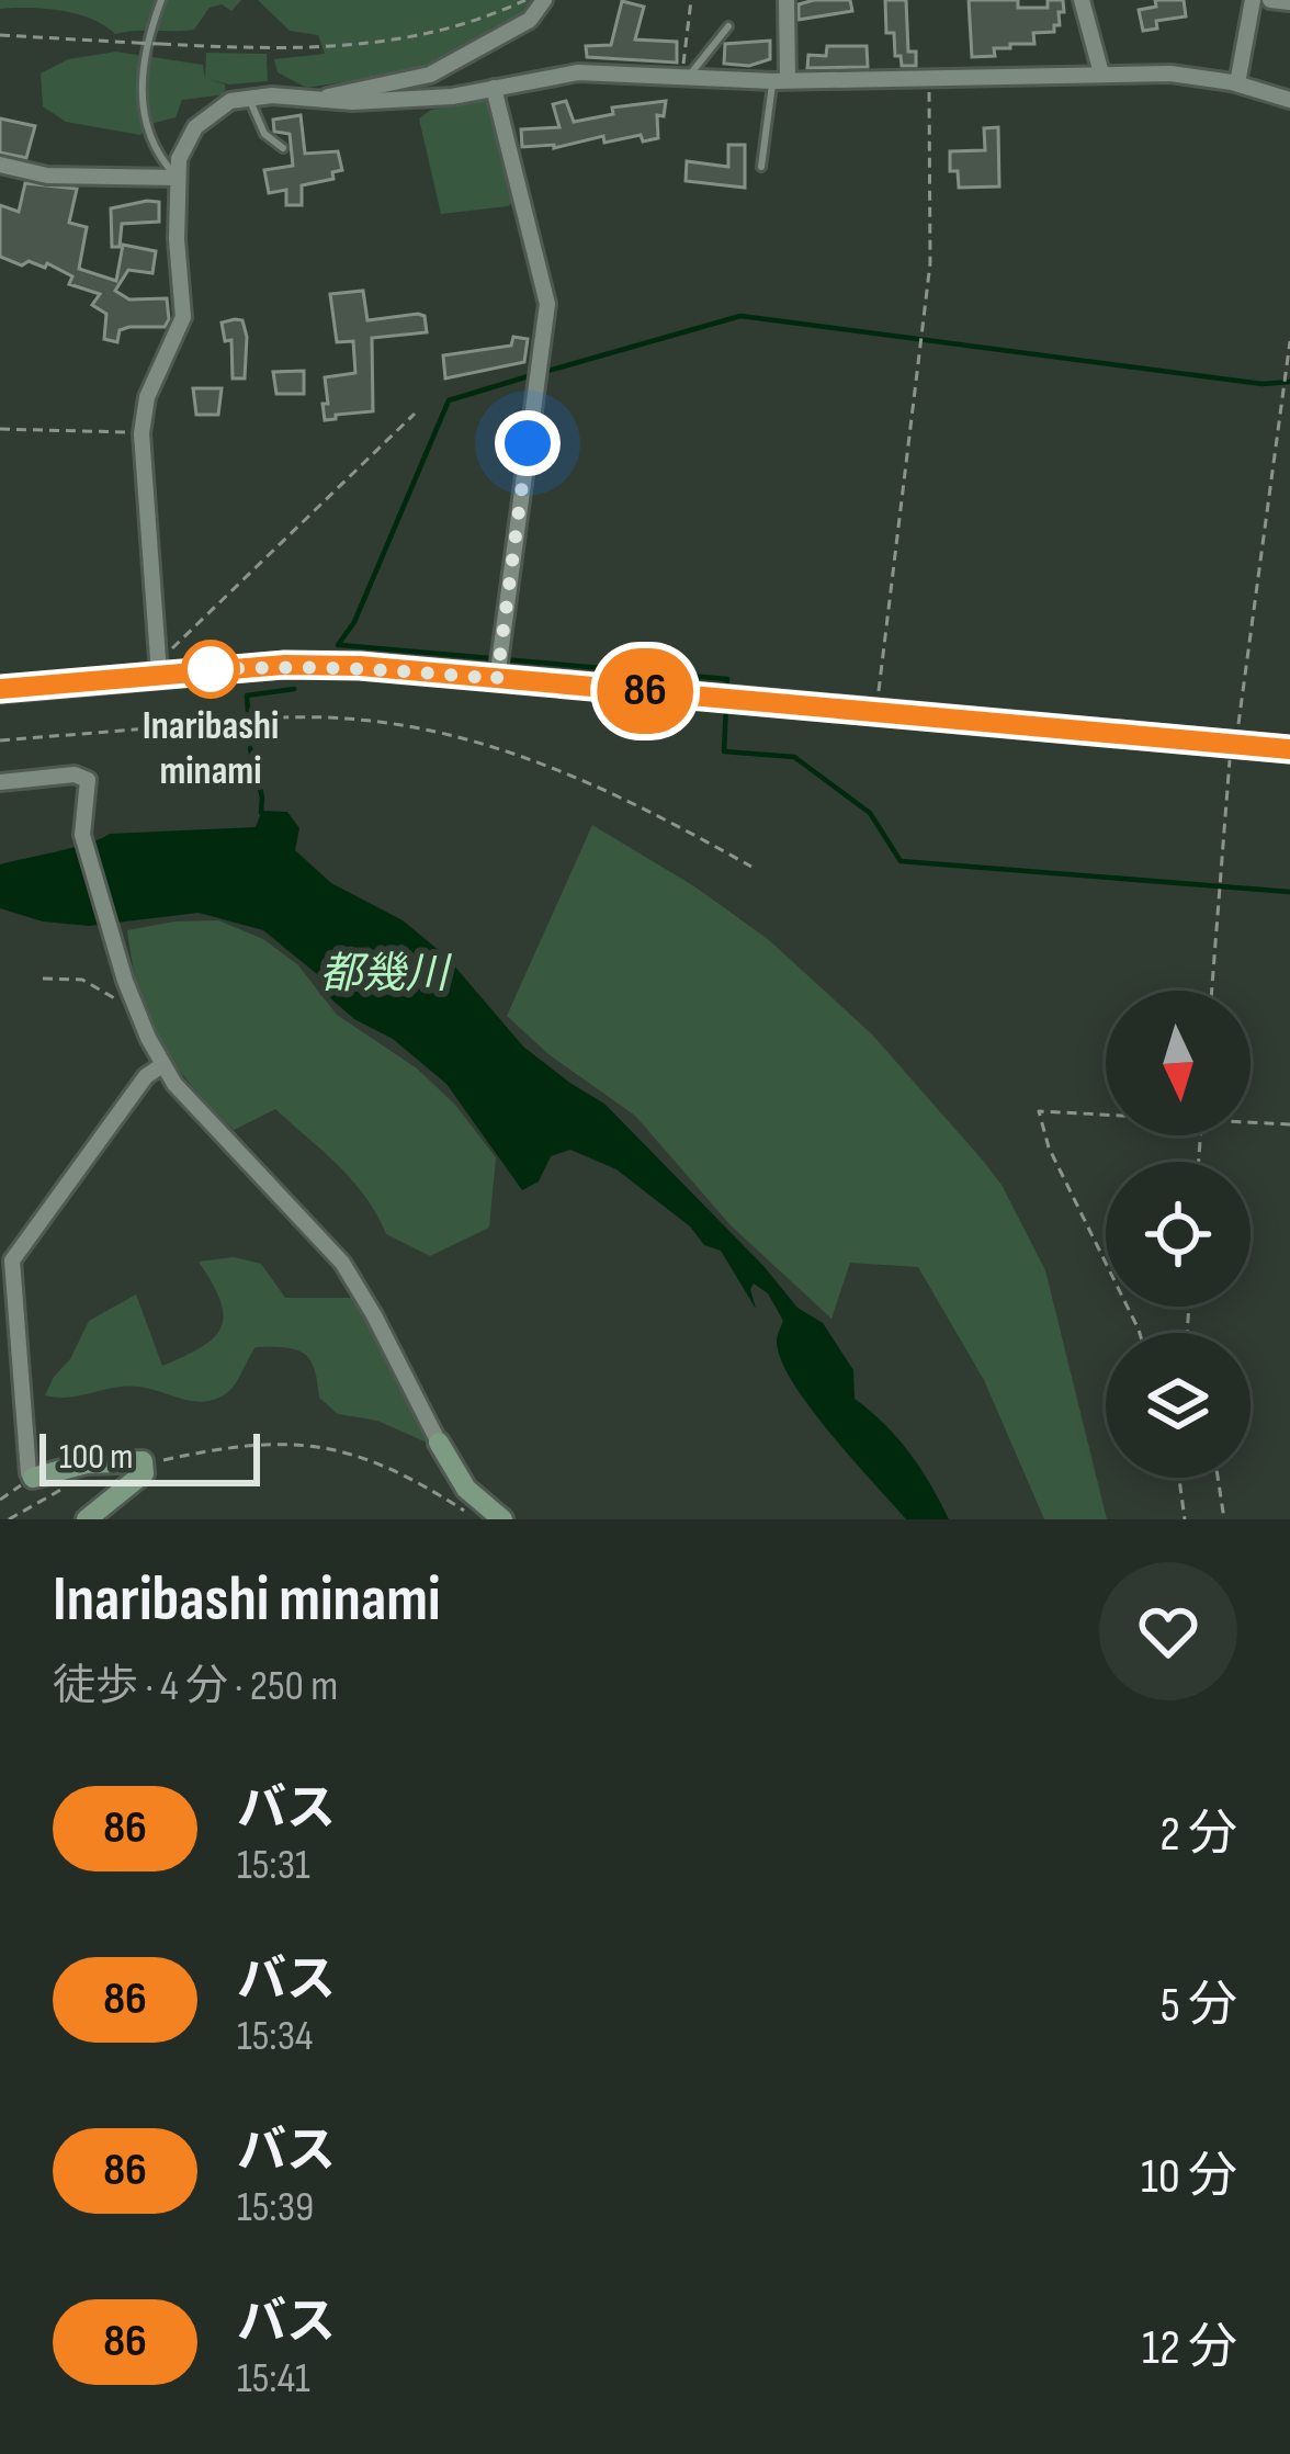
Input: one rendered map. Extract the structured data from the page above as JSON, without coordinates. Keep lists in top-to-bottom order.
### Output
{
  "water": ["都幾川"],
  "places": ["Inaribashi minami"],
  "lines": ["bus line 86"],
  "scale_bar": "100 m",
  "north": "bottom",
  "page": {
    "on_map": "86",
    "scale": "100 m",
    "heading": ["Inaribashi minami", "徒歩 · 4 分 · 250 m"],
    "list": [
      {
        "mark": "86",
        "name": "バス",
        "note": "15:31",
        "value": "2 分"
      },
      {
        "mark": "86",
        "name": "バス",
        "note": "15:34",
        "value": "5 分"
      },
      {
        "mark": "86",
        "name": "バス",
        "note": "15:39",
        "value": "10 分"
      },
      {
        "mark": "86",
        "name": "バス",
        "note": "15:41",
        "value": "12 分"
      }
    ]
  }
}
